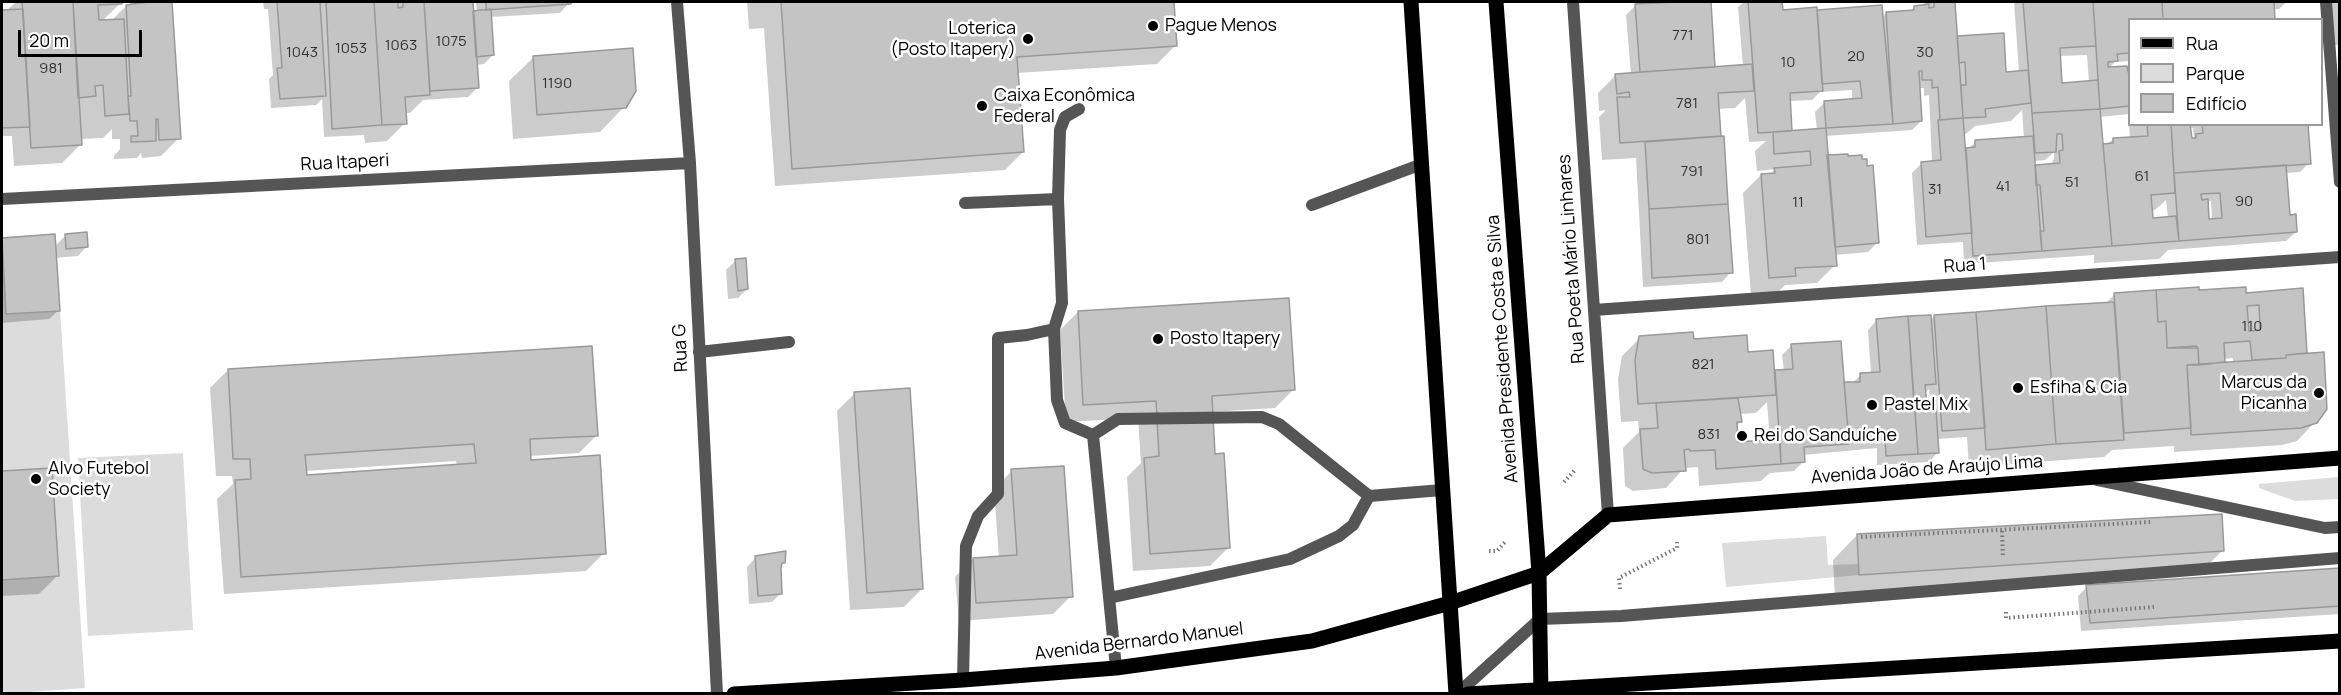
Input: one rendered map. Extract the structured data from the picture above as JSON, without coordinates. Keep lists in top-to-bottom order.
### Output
{
  "streets": {
    "main road": ["Avenida Presidente Costa e Silva", "Avenida João de Araújo Lima", "Avenida Bernardo Manuel"],
    "street": [
      "Rua Itaperi",
      "Rua Poeta Mário Linhares",
      "Rua 1",
      "Rua G"
    ]
  },
  "crossings": [
    ["Rua Itaperi", "Rua G"],
    ["Rua Poeta Mário Linhares", "Rua 1"],
    ["Rua Poeta Mário Linhares", "Avenida João de Araújo Lima"],
    ["Avenida Presidente Costa e Silva", "Avenida Bernardo Manuel"]
  ],
  "places": [
    "Pague Menos",
    "Loterica (Posto Itapery)",
    "Caixa Econômica Federal",
    "Posto Itapery",
    "Esfiha & Cia",
    "Marcus da Picanha",
    "Pastel Mix",
    "Rei do Sanduíche",
    "Alvo Futebol Society"
  ],
  "house_numbers": [
    "771",
    "1075",
    "1063",
    "1053",
    "1043",
    "30",
    "20",
    "10",
    "981",
    "1190",
    "781",
    "791",
    "61",
    "51",
    "41",
    "31",
    "90",
    "11",
    "801",
    "110",
    "821",
    "831"
  ],
  "legend": ["Rua", "Parque", "Edifício"],
  "scale_bar": "20 m"
}
